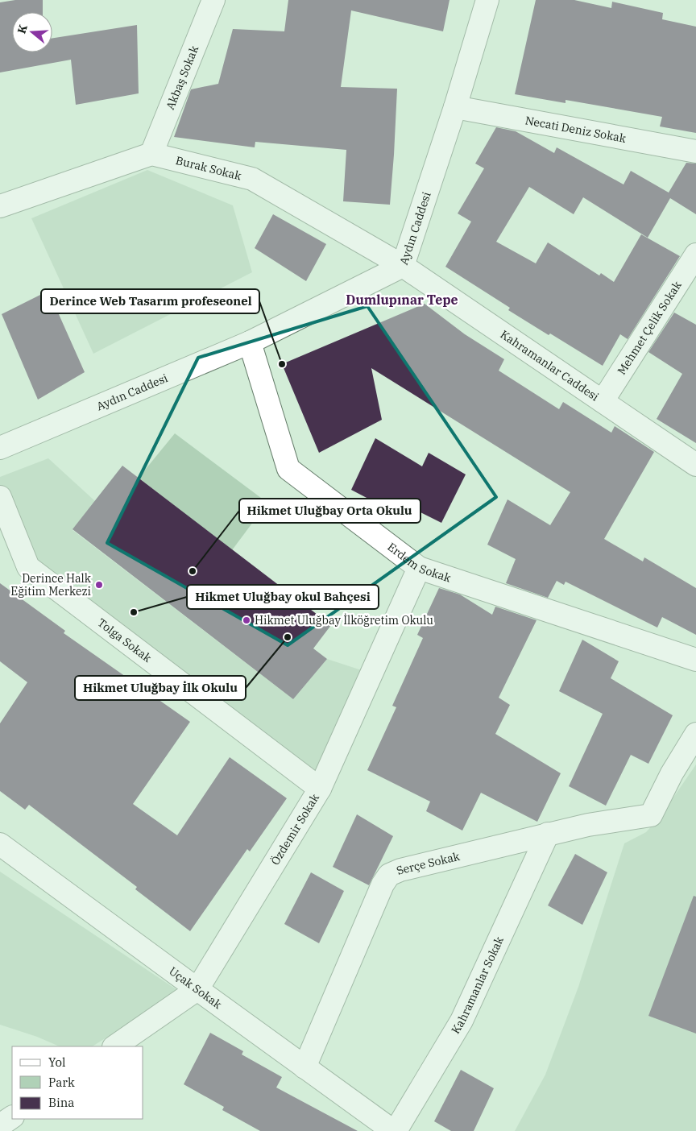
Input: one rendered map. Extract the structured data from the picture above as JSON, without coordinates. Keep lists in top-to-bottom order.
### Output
{
  "streets": {
    "street": [
      "Akbaş Sokak",
      "Necati Deniz Sokak",
      "Burak Sokak",
      "Aydın Caddesi",
      "Mehmet Çelik Sokak",
      "Kahramanlar Caddesi",
      "Erdem Sokak",
      "Tolga Sokak",
      "Özdemir Sokak",
      "Serçe Sokak",
      "Kahramanlar Sokak",
      "Uçak Sokak"
    ]
  },
  "crossings": [
    ["Akbaş Sokak", "Burak Sokak"],
    ["Necati Deniz Sokak", "Aydın Caddesi"],
    ["Burak Sokak", "Aydın Caddesi"],
    ["Burak Sokak", "Kahramanlar Caddesi"],
    ["Aydın Caddesi", "Kahramanlar Caddesi"],
    ["Aydın Caddesi", "Erdem Sokak"],
    ["Mehmet Çelik Sokak", "Kahramanlar Caddesi"],
    ["Erdem Sokak", "Özdemir Sokak"],
    ["Tolga Sokak", "Özdemir Sokak"],
    ["Özdemir Sokak", "Uçak Sokak"],
    ["Serçe Sokak", "Kahramanlar Sokak"],
    ["Serçe Sokak", "Uçak Sokak"],
    ["Kahramanlar Sokak", "Uçak Sokak"]
  ],
  "districts": ["Dumlupınar Tepe"],
  "places": [
    "Derince Web Tasarım profeseonel",
    "Hikmet Uluğbay Orta Okulu",
    "Derince Halk Eğitim Merkezi",
    "Hikmet Uluğbay okul Bahçesi",
    "Hikmet Uluğbay İlköğretim Okulu",
    "Hikmet Uluğbay İlk Okulu"
  ],
  "legend": ["Yol", "Park", "Bina"],
  "north": "left"
}
